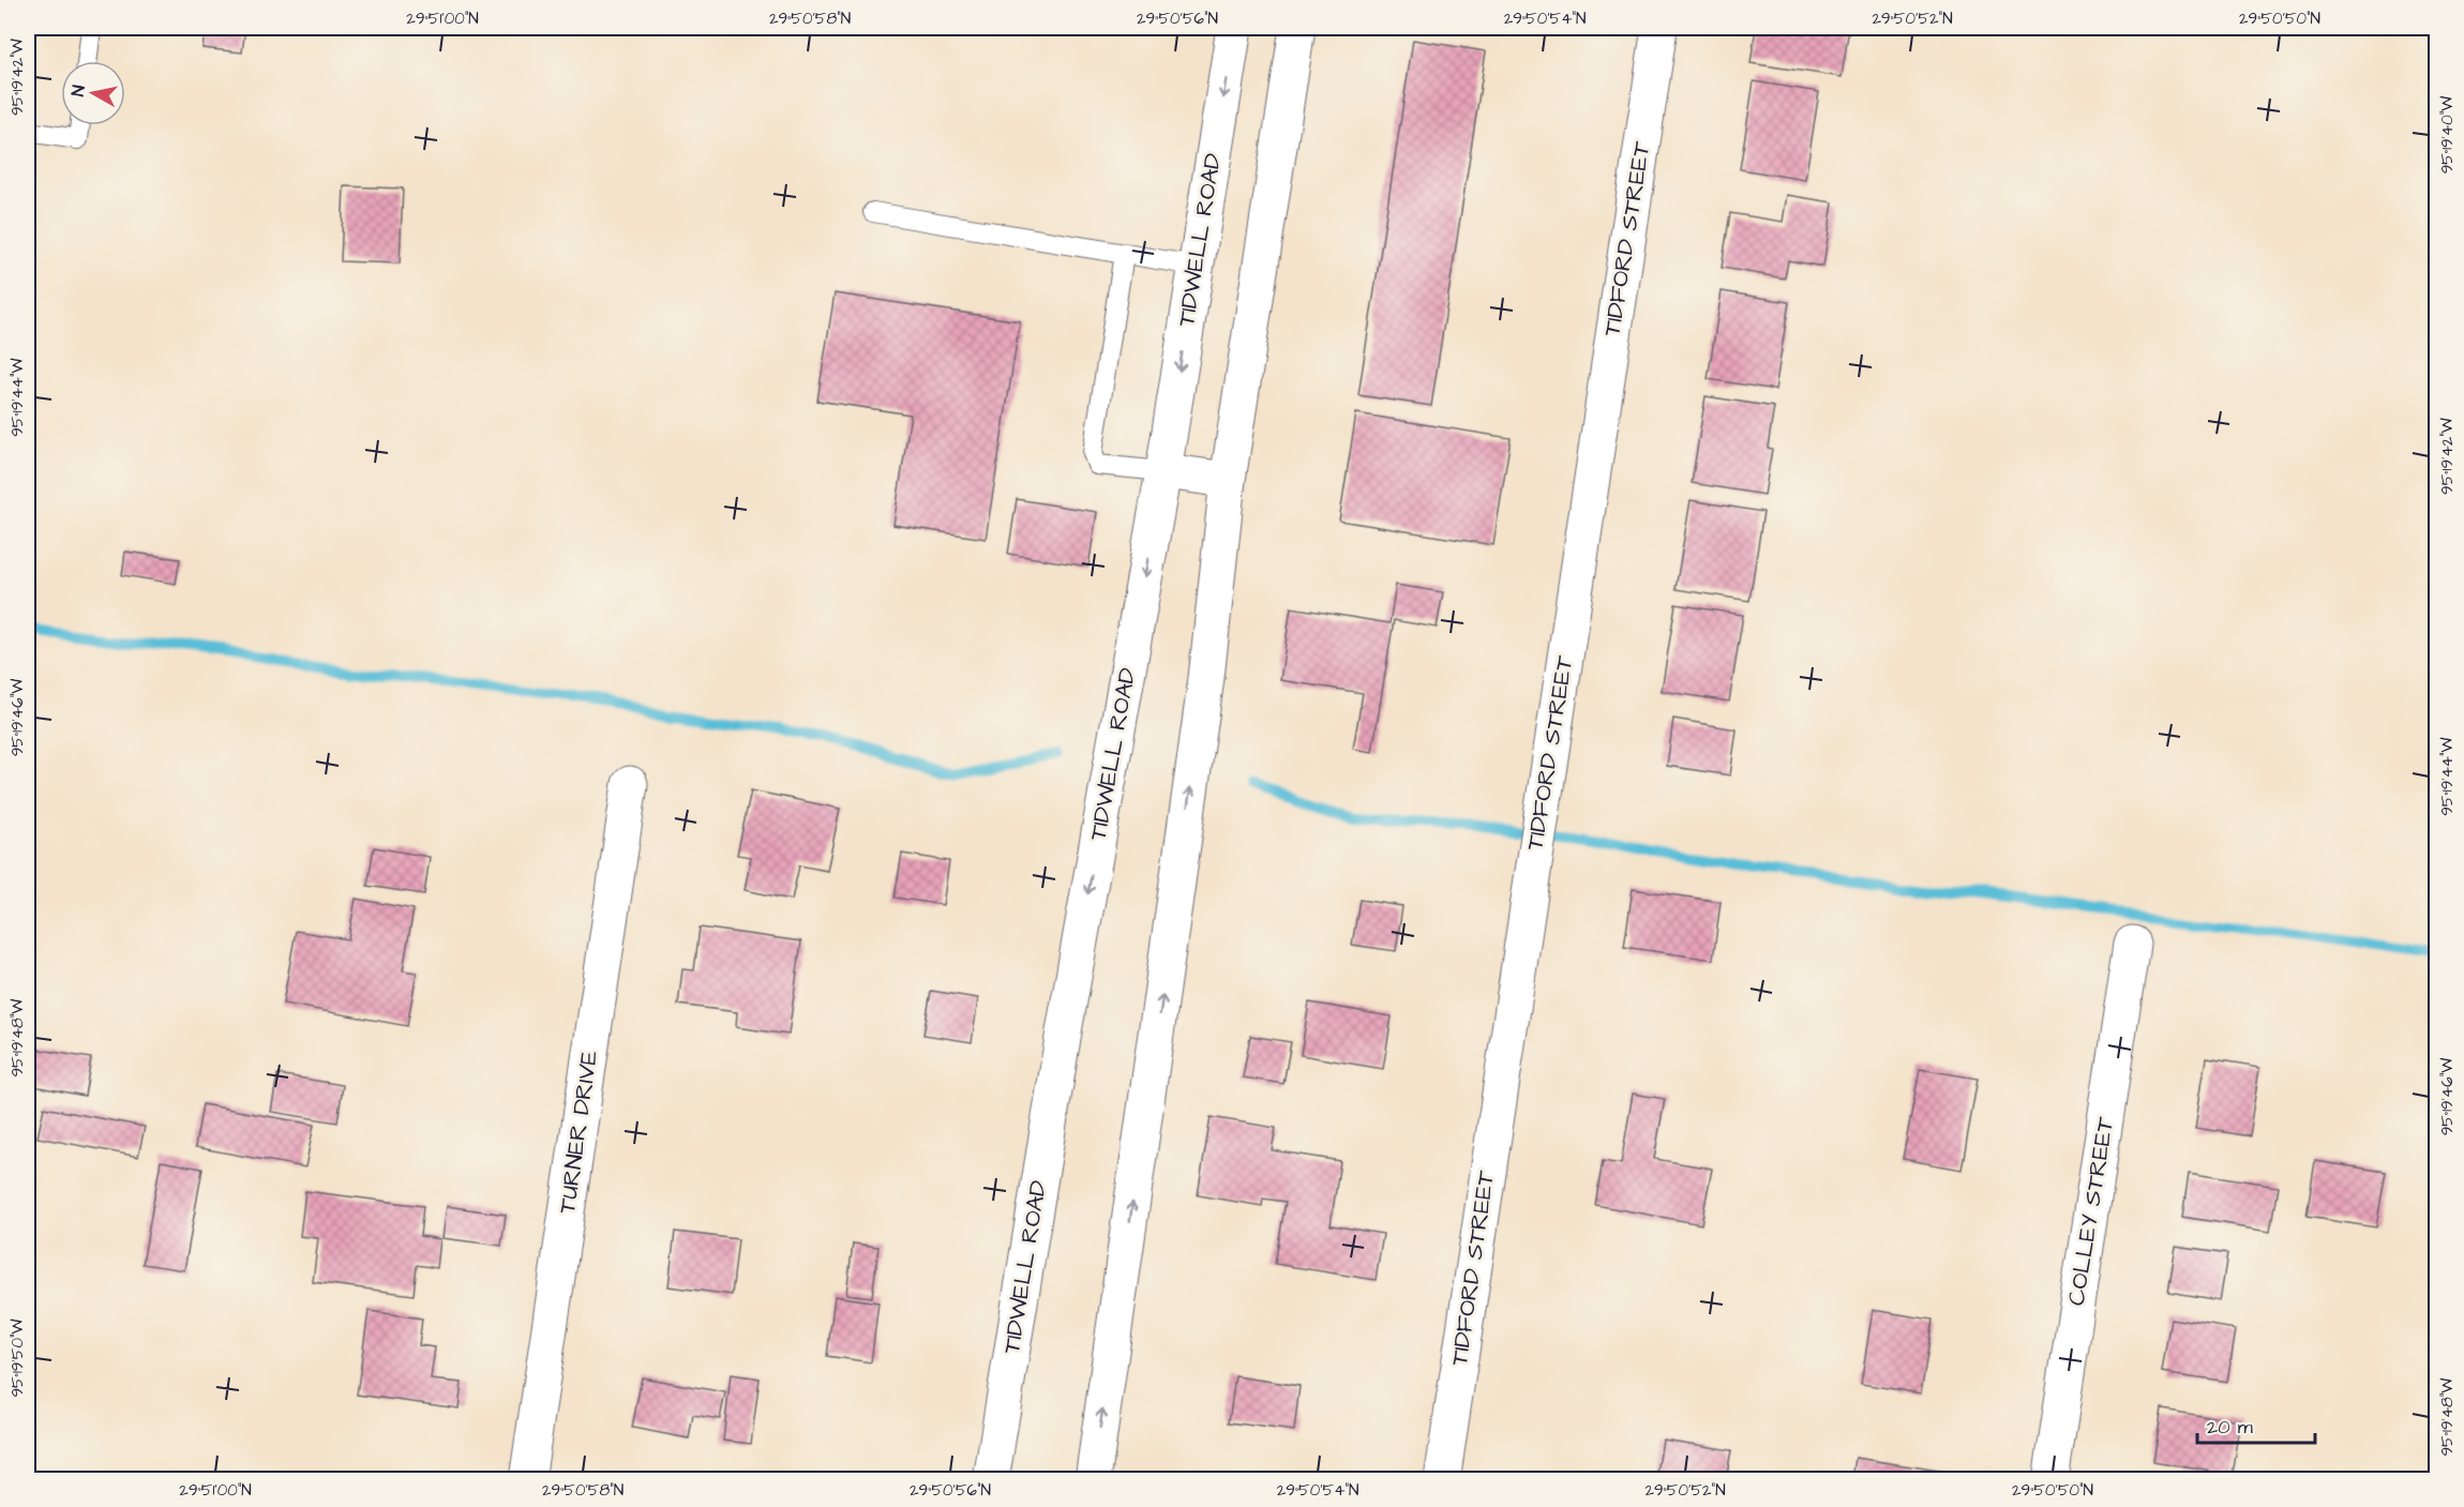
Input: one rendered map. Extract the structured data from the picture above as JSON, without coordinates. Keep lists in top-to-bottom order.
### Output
{
  "streets": {
    "main road": [
      "TIDFORD STREET",
      "TIDWELL ROAD",
      "TURNER DRIVE",
      "COLLEY STREET"
    ]
  },
  "scale_bar": "20 m",
  "north": "left",
  "coordinates": [
    "29°51'00\"N",
    "29°50'58\"N",
    "29°50'56\"N",
    "29°50'54\"N",
    "29°50'52\"N",
    "29°50'50\"N",
    "95°19'42\"W",
    "95°19'40\"W",
    "95°19'44\"W",
    "95°19'46\"W",
    "95°19'48\"W",
    "95°19'50\"W"
  ]
}
